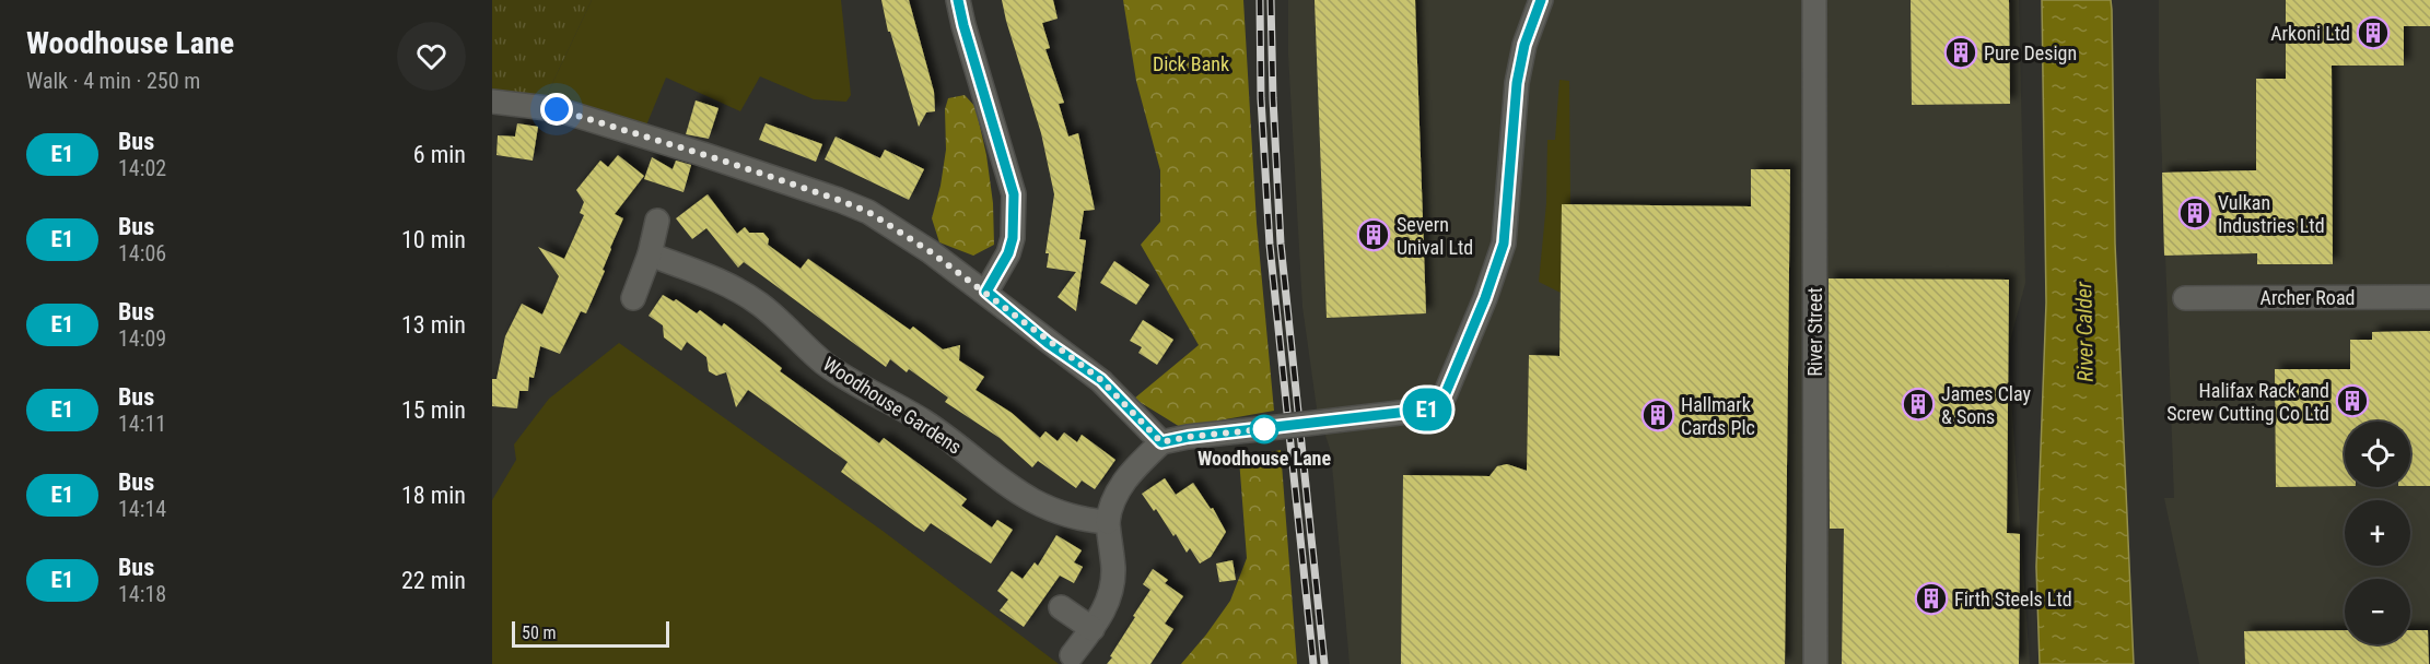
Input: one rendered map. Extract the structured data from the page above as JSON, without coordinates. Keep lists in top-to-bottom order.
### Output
{
  "streets": {
    "street": ["Archer Road", "River Street", "Woodhouse Gardens"]
  },
  "water": ["River Calder"],
  "parks": ["Dick Bank"],
  "places": {
    "building": [
      "Arkoni Ltd",
      "Pure Design",
      "Vulkan Industries Ltd",
      "Severn Unival Ltd",
      "Halifax Rack and Screw Cutting Co Ltd",
      "James Clay & Sons",
      "Hallmark Cards Plc",
      "Firth Steels Ltd"
    ],
    "other": ["Woodhouse Lane"]
  },
  "lines": ["bus line E1"],
  "scale_bar": "50 m",
  "page": {
    "heading": ["Woodhouse Lane", "Walk · 4 min · 250 m"],
    "on_map": "E1",
    "list": [
      {
        "mark": "E1",
        "name": "Bus",
        "note": "14:02",
        "value": "6 min"
      },
      {
        "mark": "E1",
        "name": "Bus",
        "note": "14:06",
        "value": "10 min"
      },
      {
        "mark": "E1",
        "name": "Bus",
        "note": "14:09",
        "value": "13 min"
      },
      {
        "mark": "E1",
        "name": "Bus",
        "note": "14:11",
        "value": "15 min"
      },
      {
        "mark": "E1",
        "name": "Bus",
        "note": "14:14",
        "value": "18 min"
      },
      {
        "mark": "E1",
        "name": "Bus",
        "note": "14:18",
        "value": "22 min"
      }
    ],
    "map_buttons": ["+", "−"],
    "scale": "50 m"
  }
}
